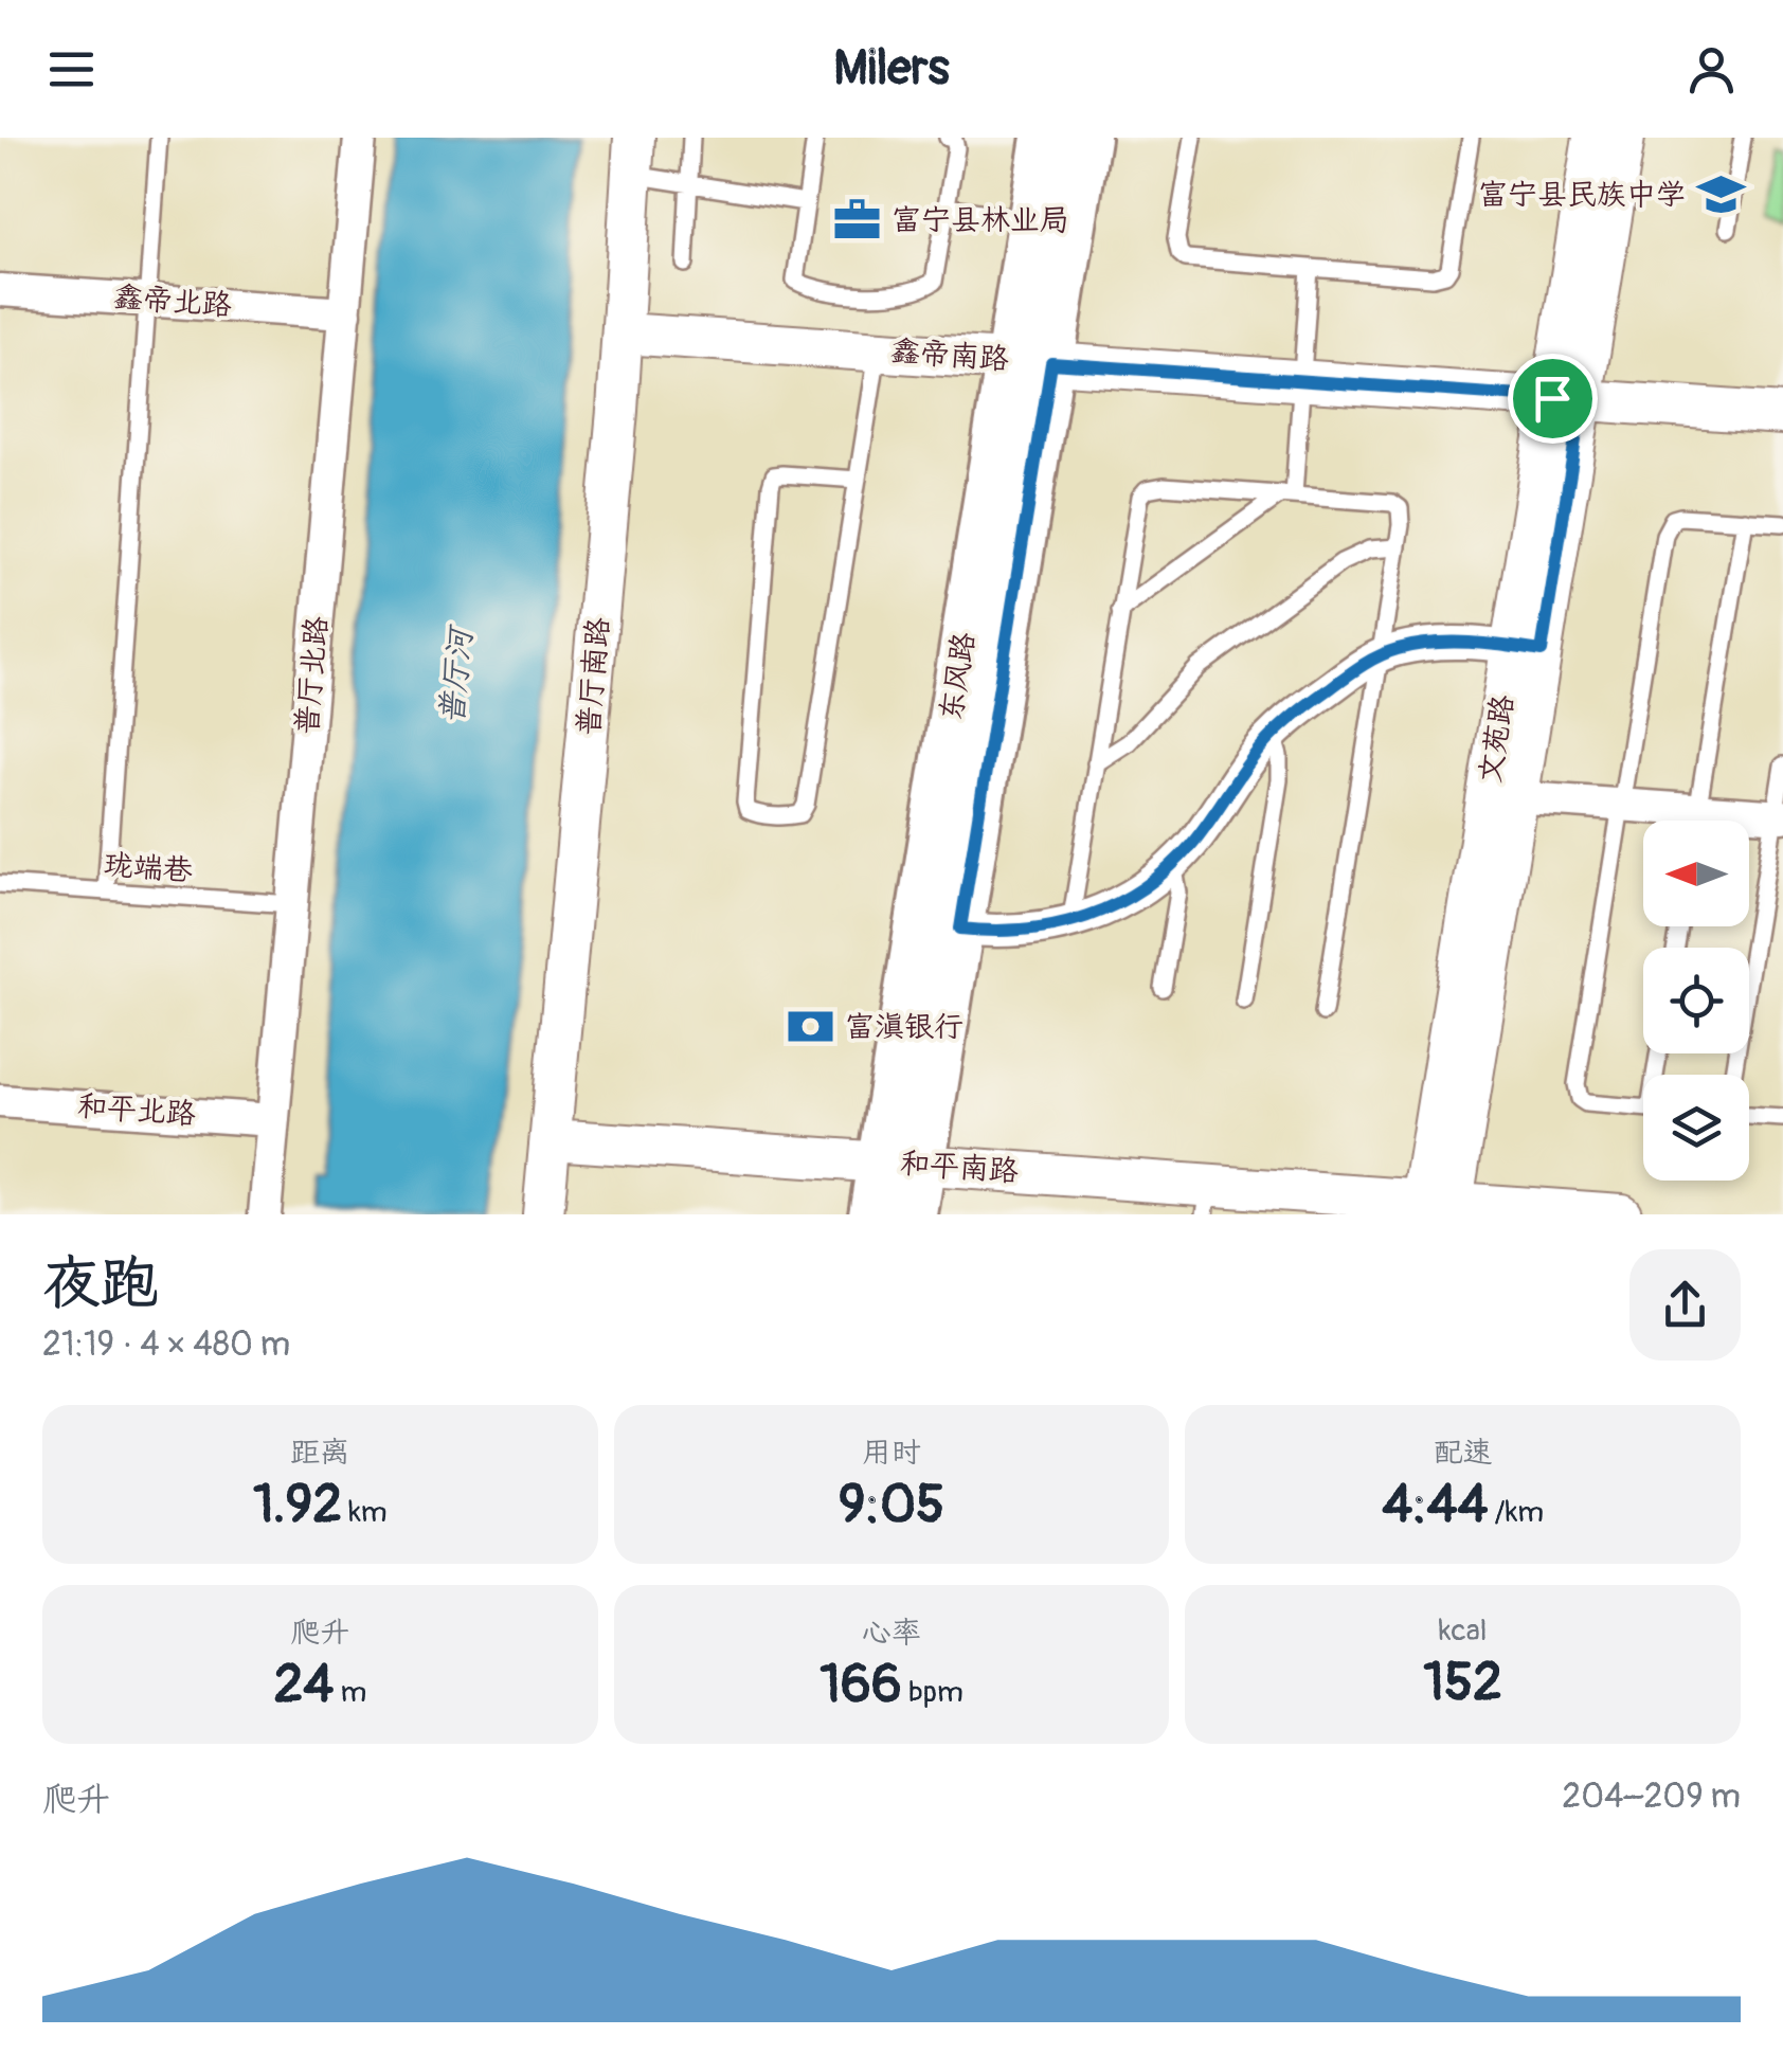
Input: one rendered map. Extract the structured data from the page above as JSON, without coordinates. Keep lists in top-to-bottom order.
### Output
{
  "streets": {
    "main road": ["东风路"],
    "street": [
      "鑫帝北路",
      "鑫帝南路",
      "普厅北路",
      "普厅南路",
      "文苑路",
      "和平北路",
      "和平南路"
    ],
    "lane": ["珑端巷"]
  },
  "crossings": [
    ["鑫帝北路", "普厅北路"],
    ["鑫帝南路", "普厅南路"],
    ["鑫帝南路", "东风路"],
    ["鑫帝南路", "文苑路"],
    ["普厅北路", "珑端巷"],
    ["普厅北路", "和平北路"],
    ["普厅南路", "和平南路"],
    ["东风路", "和平南路"],
    ["文苑路", "和平南路"]
  ],
  "water": ["普厅河"],
  "places": {
    "school or university": ["富宁县民族中学"],
    "office": ["富宁县林业局"],
    "bank": ["富滇银行"]
  },
  "north": "left",
  "page": {
    "header": "Milers",
    "heading": ["夜跑", "21:19 · 4 × 480 m"],
    "stats": [
      ["距离", "1.92 km"],
      ["用时", "9:05"],
      ["配速", "4:44 /km"],
      ["爬升", "24 m"],
      ["心率", "166 bpm"],
      ["kcal", "152"]
    ],
    "chart": ["爬升", "204–209 m"]
  }
}
